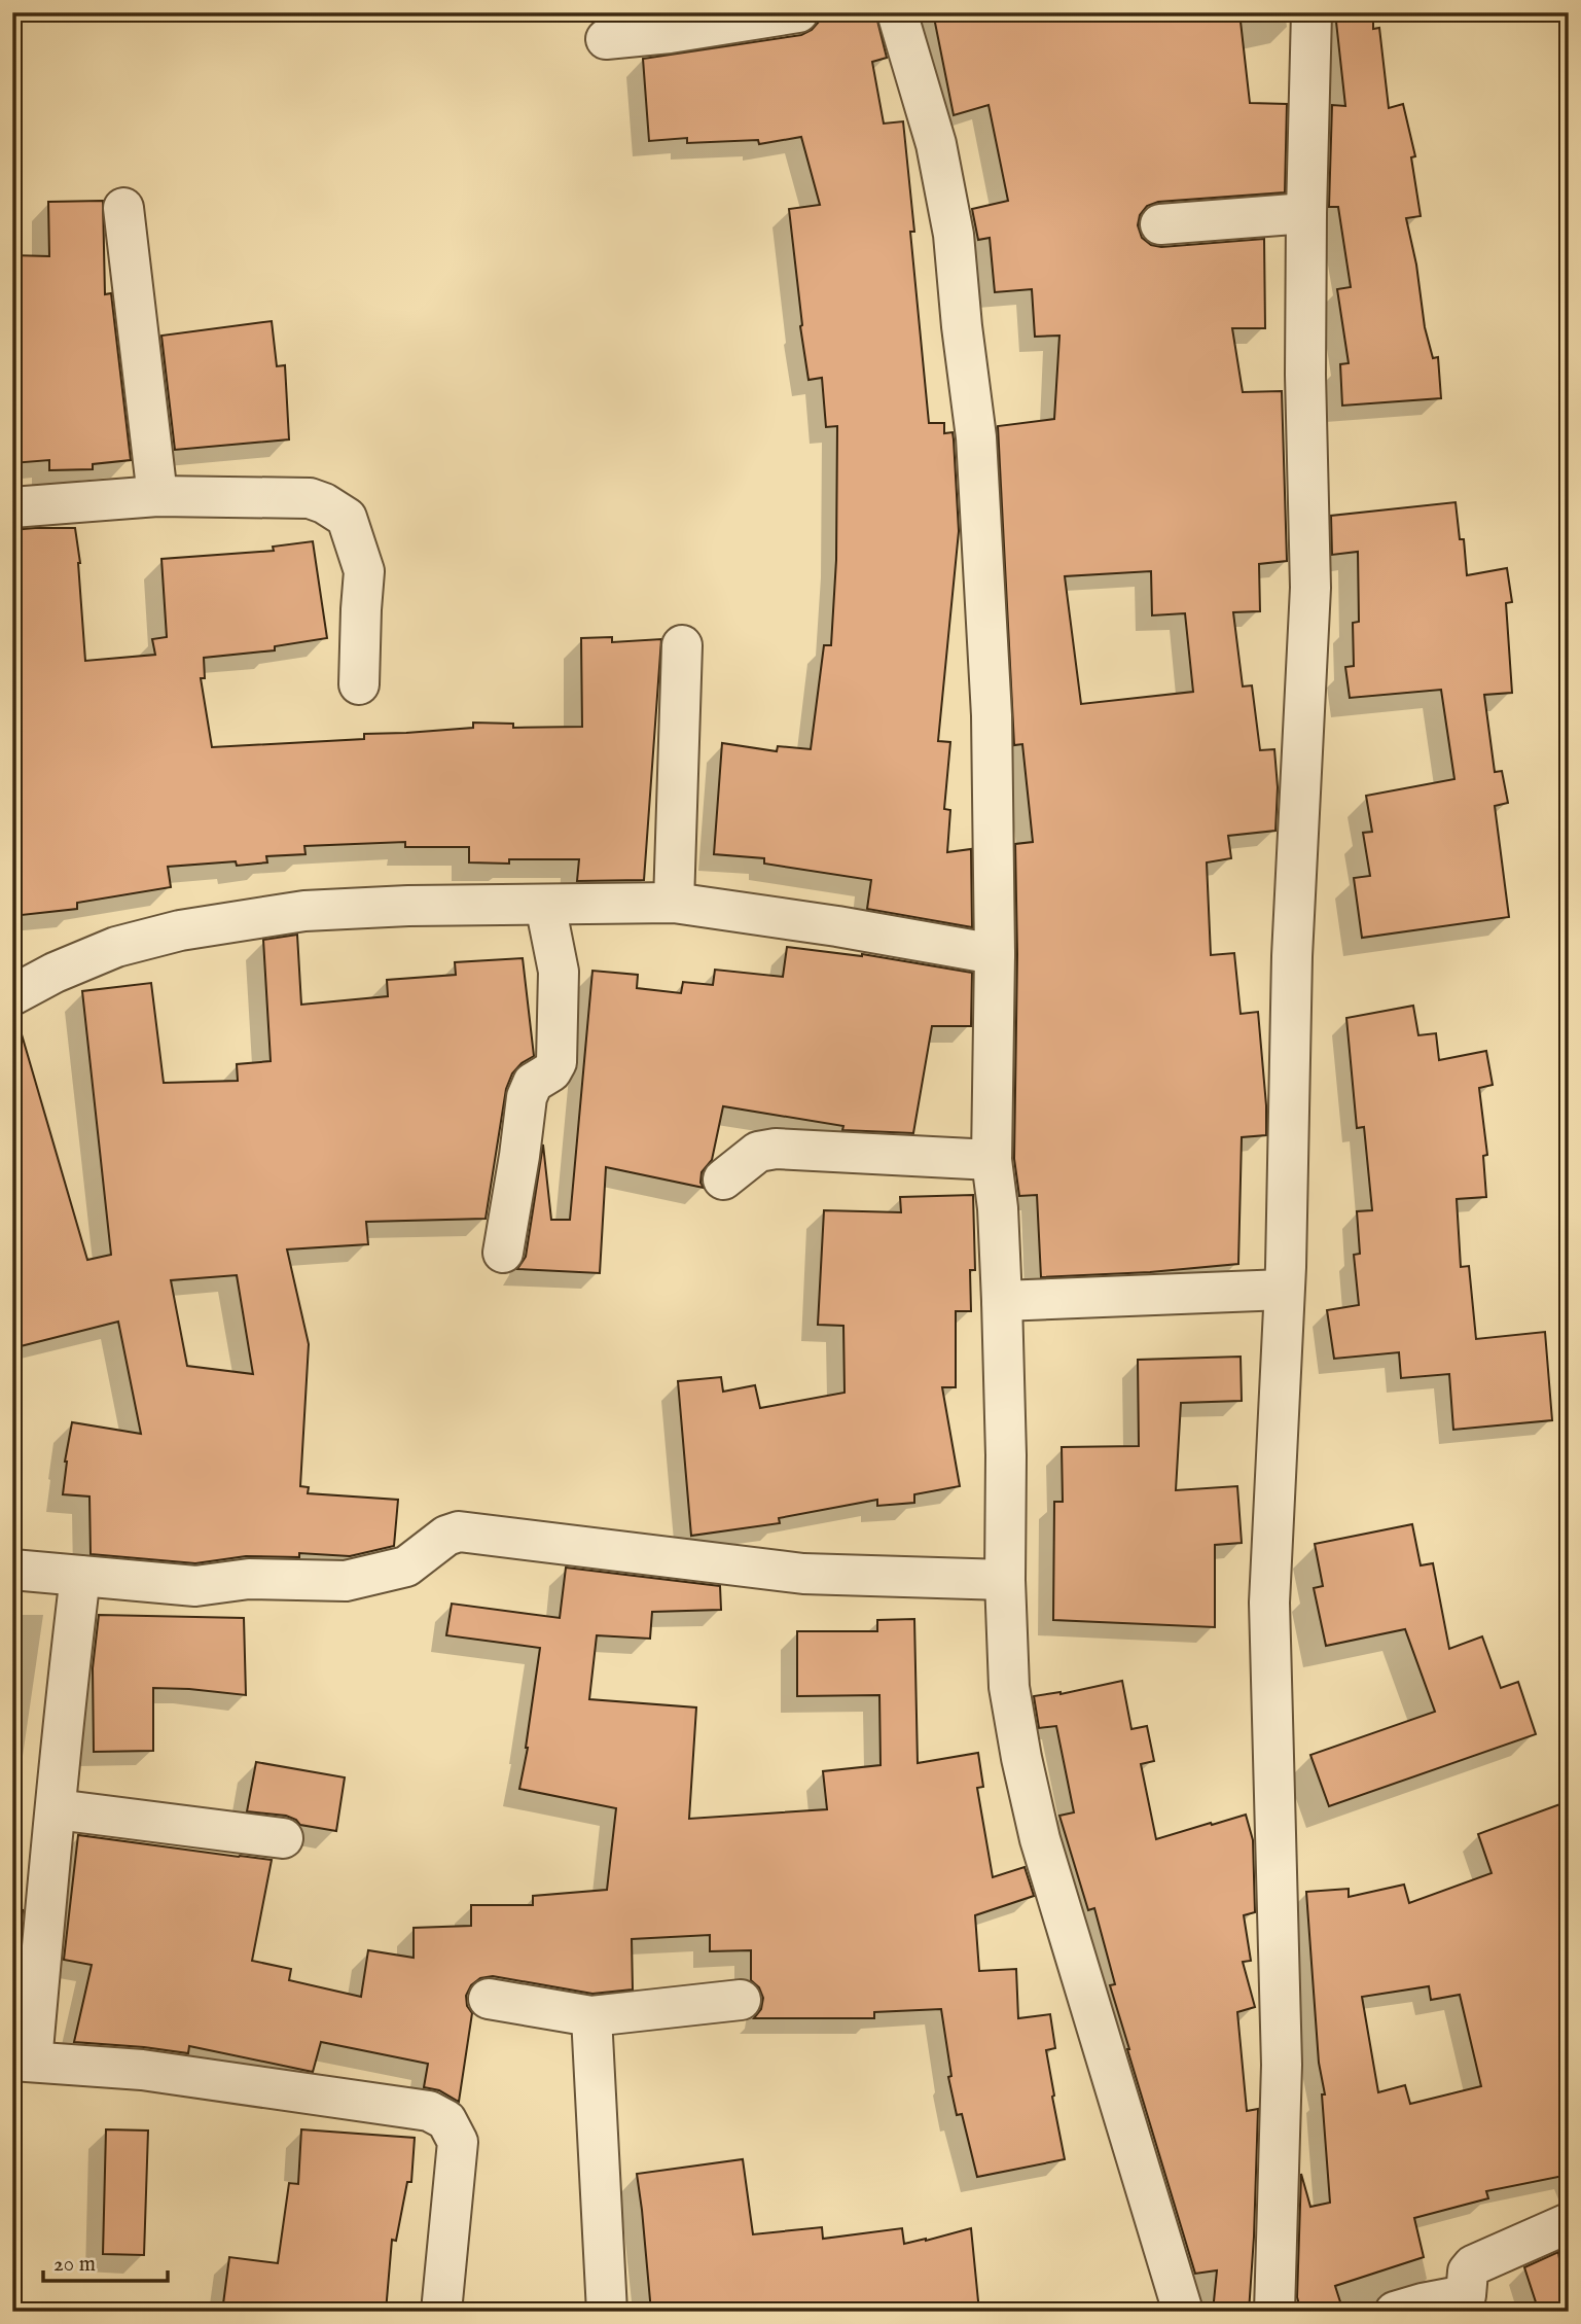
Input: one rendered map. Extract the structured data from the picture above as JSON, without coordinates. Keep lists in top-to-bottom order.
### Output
{
  "scale_bar": "20 m"
}
